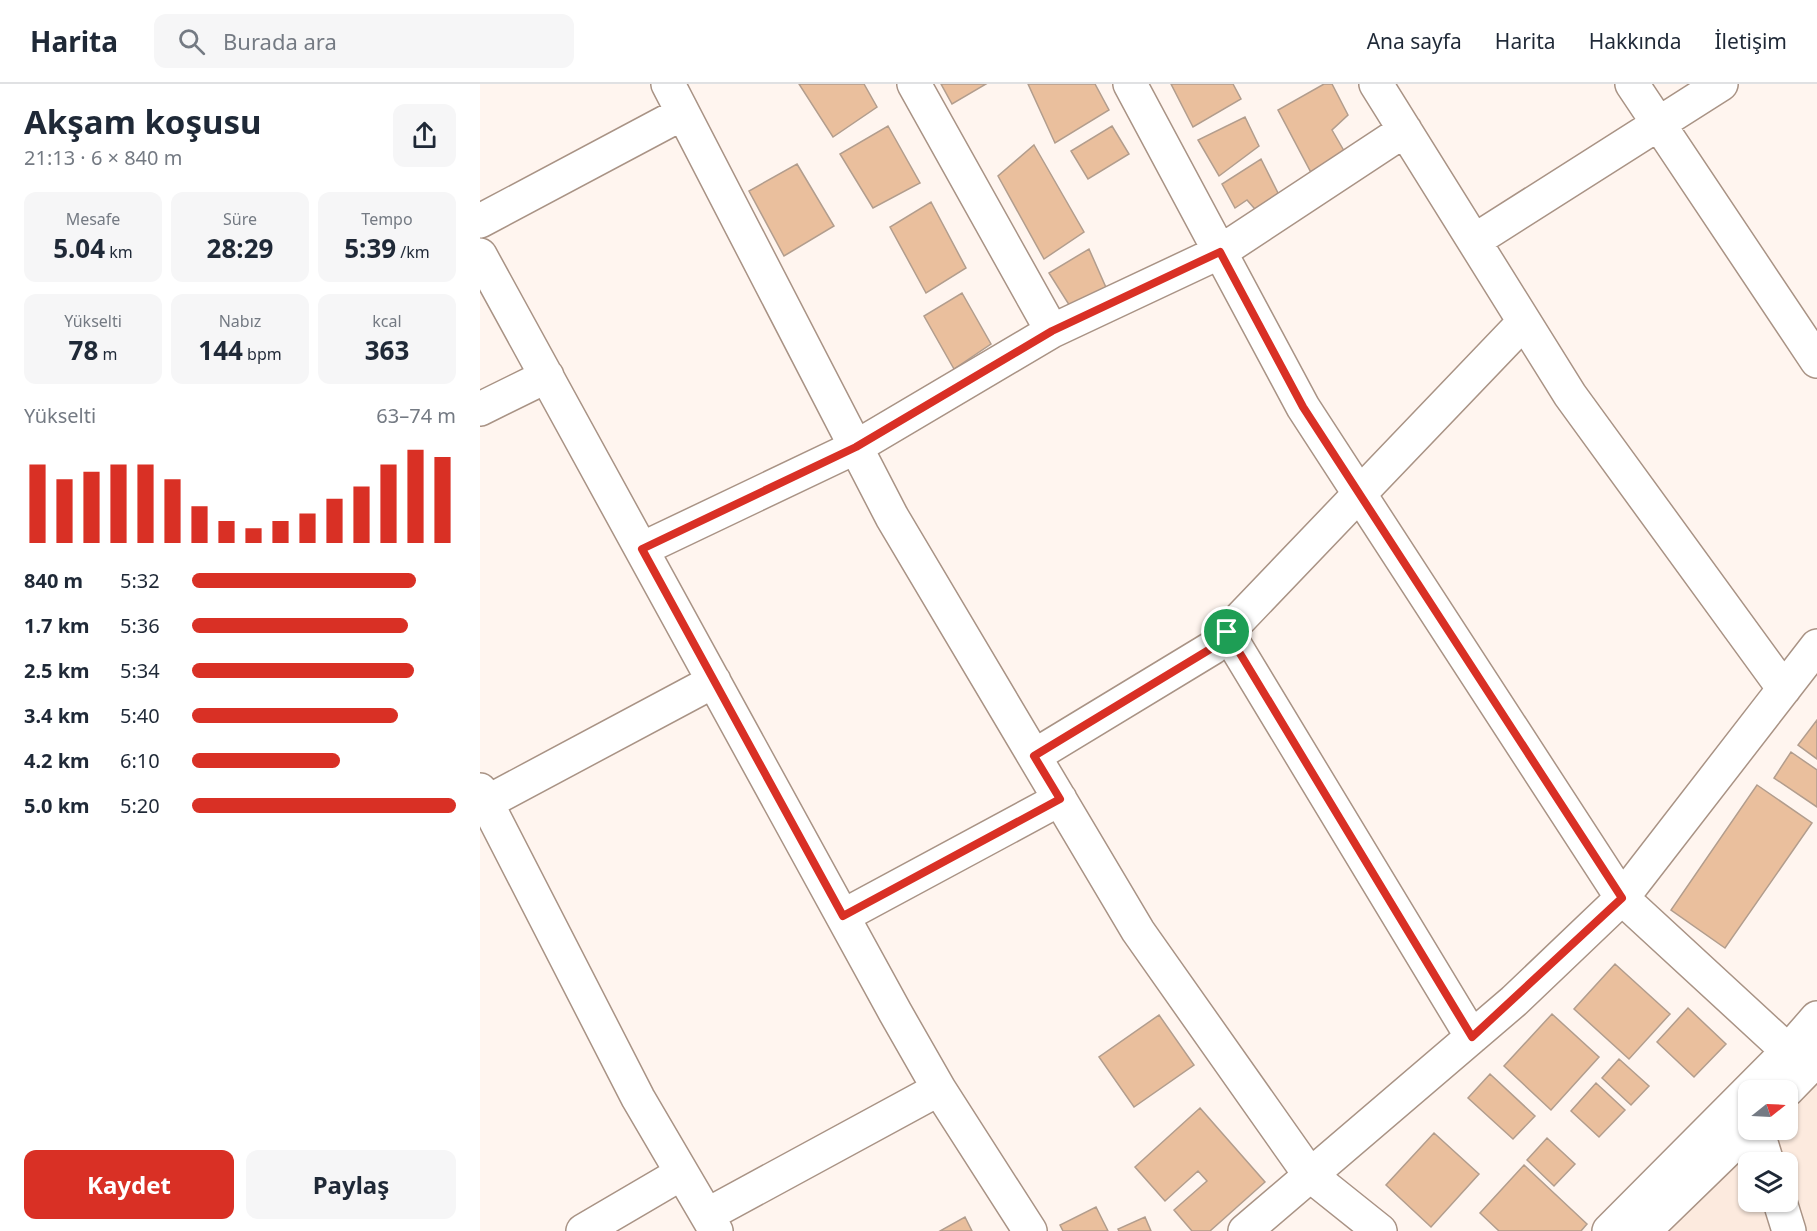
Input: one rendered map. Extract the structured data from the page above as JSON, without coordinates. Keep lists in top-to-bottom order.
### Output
{
  "north": "right",
  "page": {
    "header": "Harita",
    "search": "Burada ara",
    "nav": [
      "Ana sayfa",
      "Harita",
      "Hakkında",
      "İletişim"
    ],
    "heading": ["Akşam koşusu", "21:13 · 6 × 840 m"],
    "stats": [
      ["Mesafe", "5.04 km"],
      ["Süre", "28:29"],
      ["Tempo", "5:39 /km"],
      ["Yükselti", "78 m"],
      ["Nabız", "144 bpm"],
      ["kcal", "363"]
    ],
    "chart": ["Yükselti", "63–74 m"],
    "list": [
      {
        "name": "840 m",
        "note": "5:32"
      },
      {
        "name": "1.7 km",
        "note": "5:36"
      },
      {
        "name": "2.5 km",
        "note": "5:34"
      },
      {
        "name": "3.4 km",
        "note": "5:40"
      },
      {
        "name": "4.2 km",
        "note": "6:10"
      },
      {
        "name": "5.0 km",
        "note": "5:20"
      }
    ],
    "buttons": ["Kaydet", "Paylaş"]
  }
}
